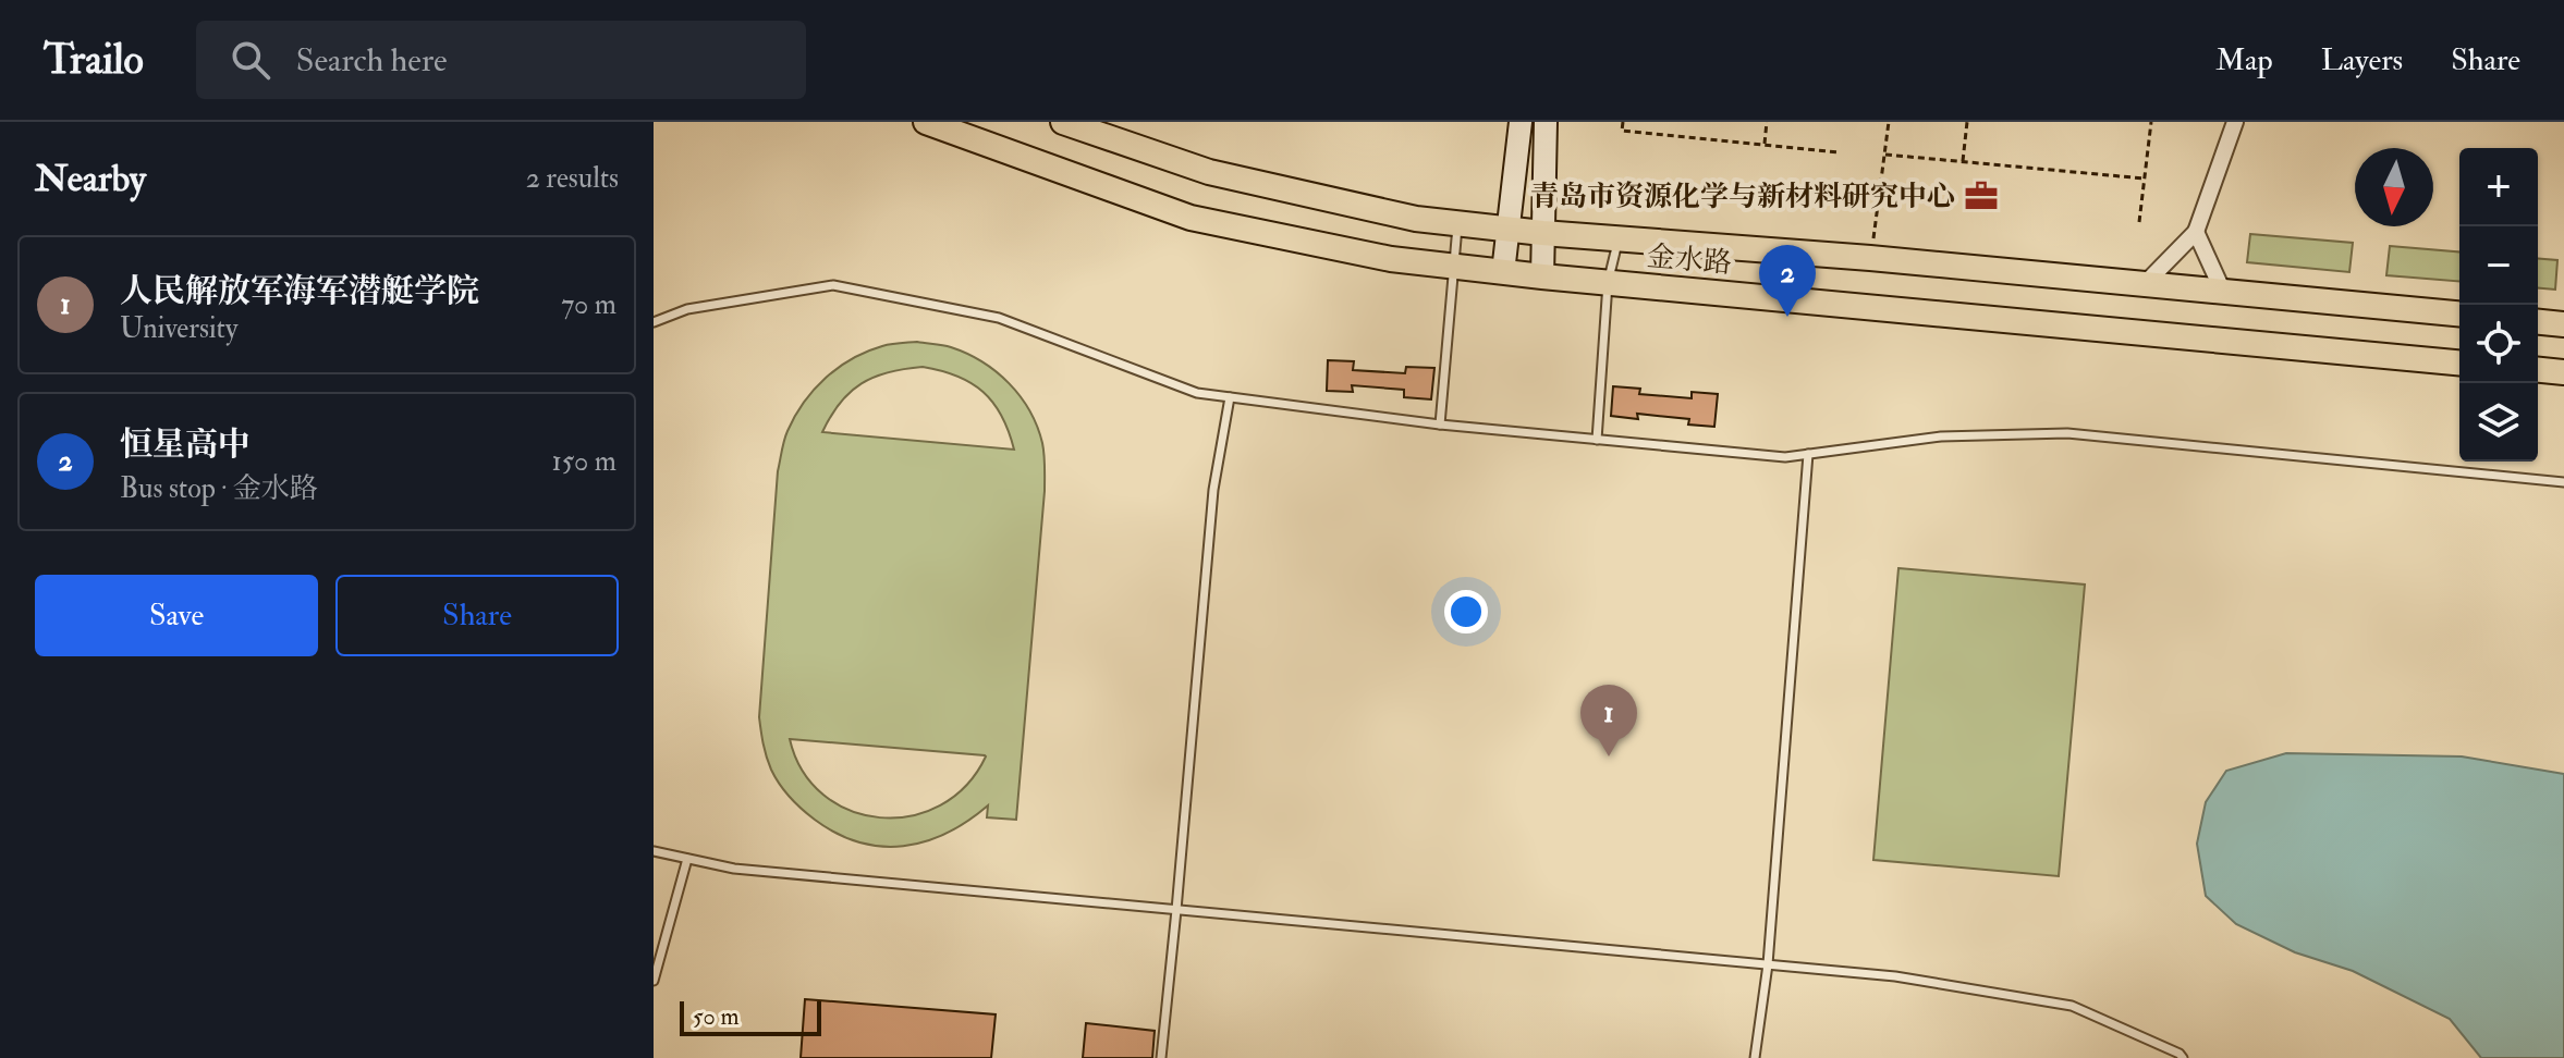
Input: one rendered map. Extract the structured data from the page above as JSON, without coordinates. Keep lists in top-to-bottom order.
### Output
{
  "streets": {
    "main road": ["金水路"]
  },
  "places": {
    "office": ["青岛市资源化学与新材料研究中心"]
  },
  "scale_bar": "50 m",
  "north": "bottom",
  "page": {
    "header": "Trailo",
    "search": "Search here",
    "nav": ["Map", "Layers", "Share"],
    "heading": ["Nearby", "2 results"],
    "map_buttons": ["+", "−"],
    "list": [
      {
        "mark": "1",
        "name": "人民解放军海军潜艇学院",
        "note": "University",
        "value": "70 m"
      },
      {
        "mark": "2",
        "name": "恒星高中",
        "note": "Bus stop · 金水路",
        "value": "150 m"
      }
    ],
    "pins": ["2", "1"],
    "buttons": ["Save", "Share"],
    "scale": "50 m"
  }
}
